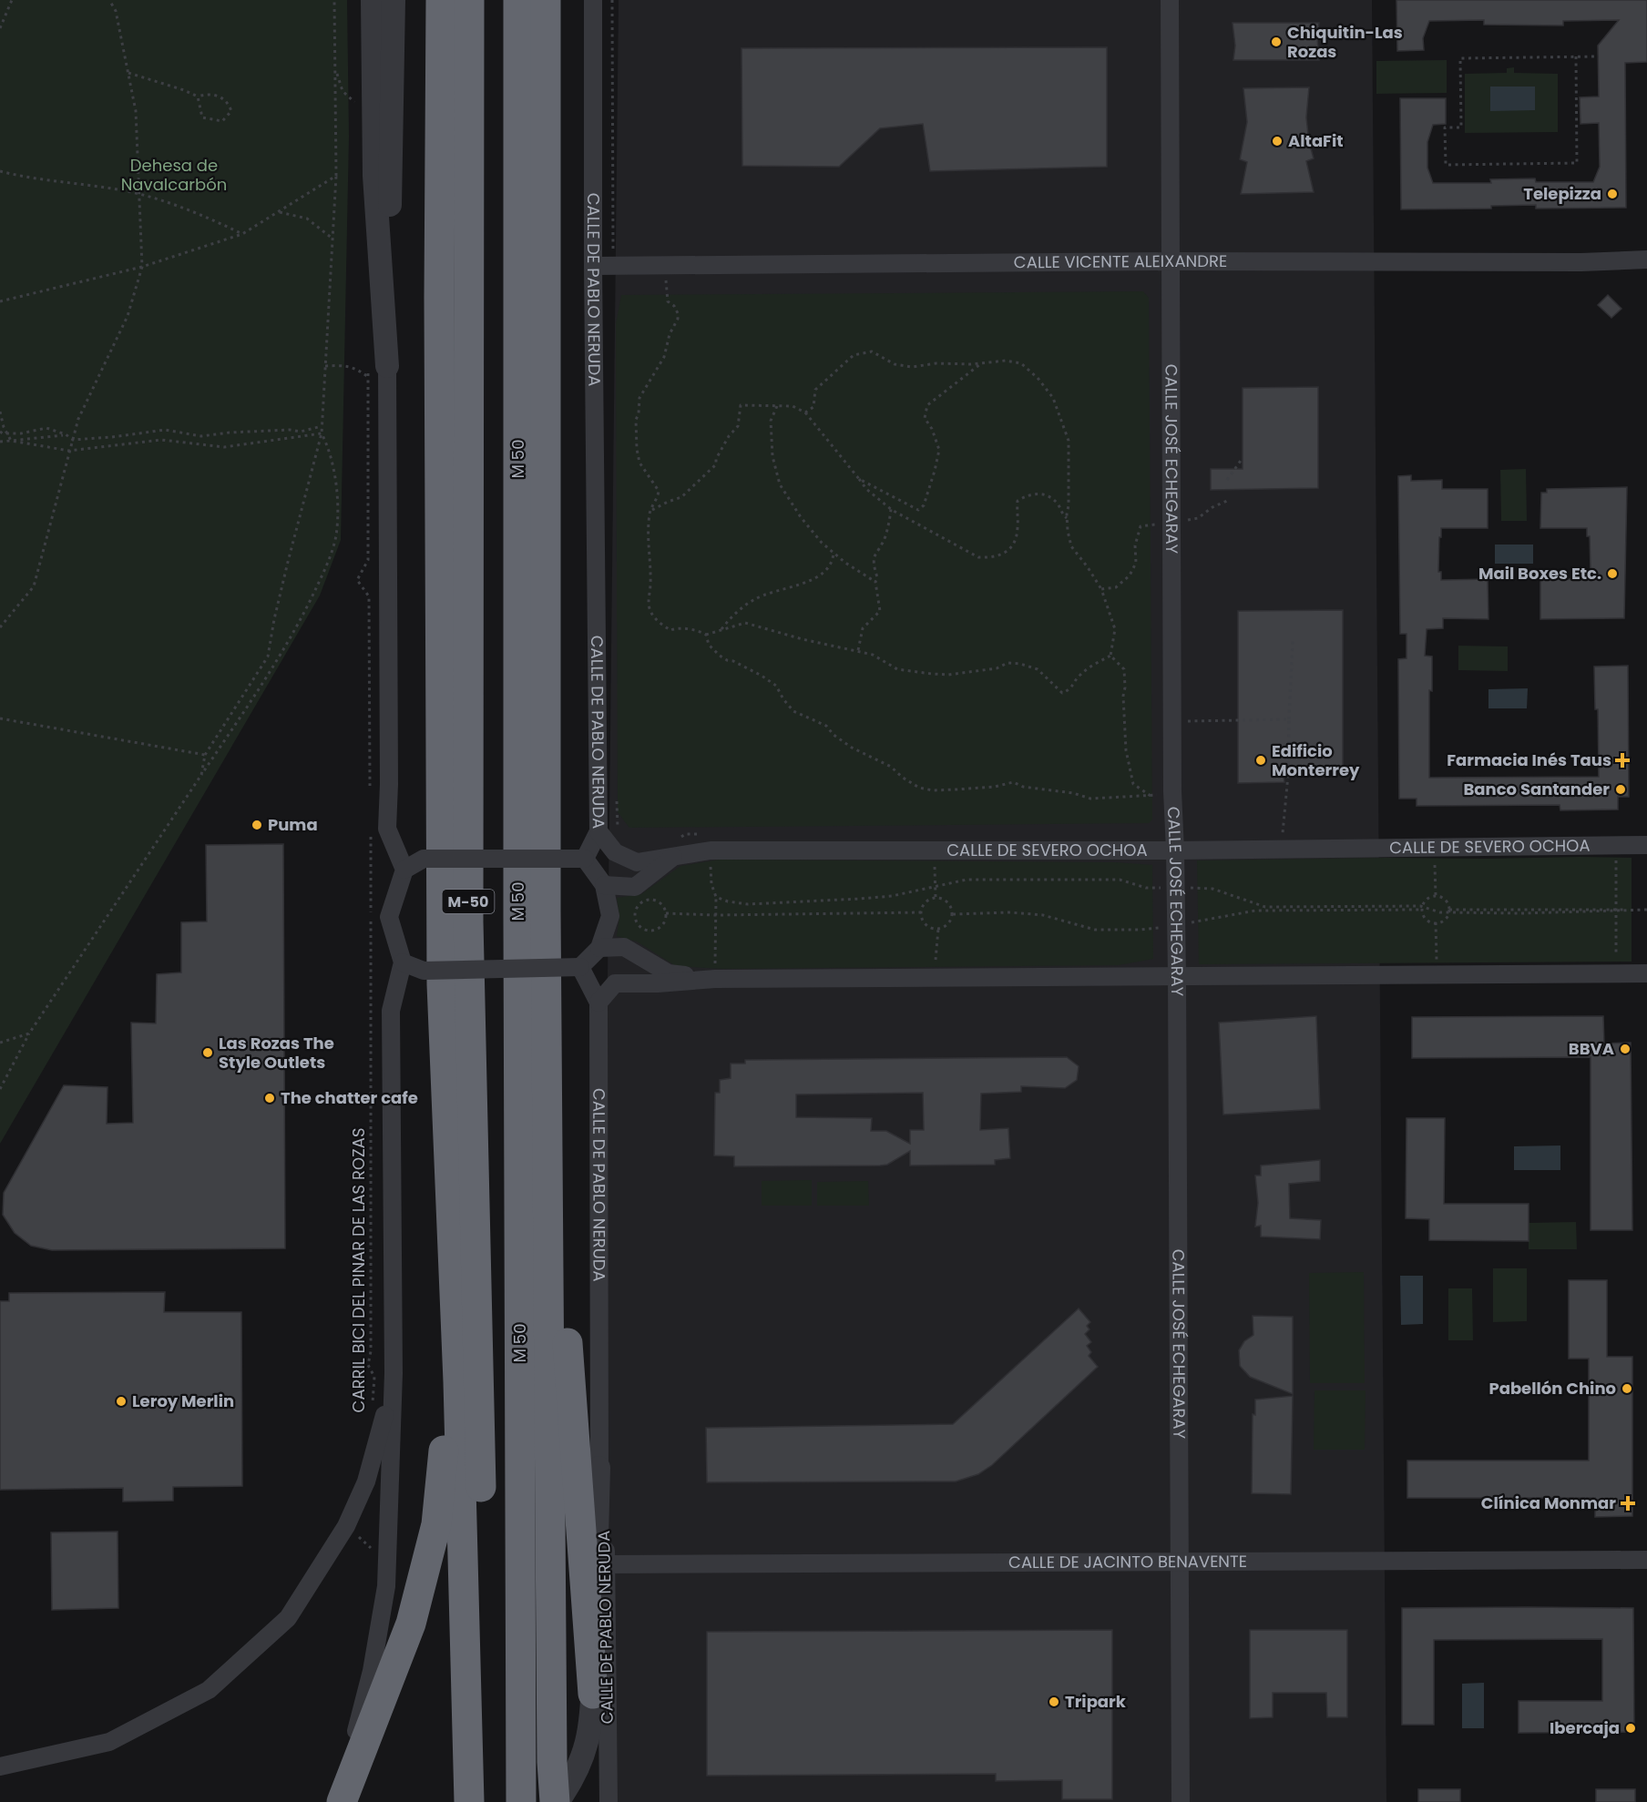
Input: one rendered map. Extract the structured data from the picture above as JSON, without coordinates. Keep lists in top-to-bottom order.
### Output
{
  "streets": {
    "highway": ["M 50", "M-50"],
    "street": [
      "CALLE VICENTE ALEIXANDRE",
      "CALLE DE PABLO NERUDA",
      "CALLE JOSÉ ECHEGARAY",
      "CALLE DE SEVERO OCHOA",
      "CALLE DE JACINTO BENAVENTE"
    ],
    "path": ["CARRIL BICI DEL PINAR DE LAS ROZAS"]
  },
  "crossings": [
    ["CALLE VICENTE ALEIXANDRE", "CALLE DE PABLO NERUDA"],
    ["CALLE VICENTE ALEIXANDRE", "CALLE JOSÉ ECHEGARAY"],
    ["CALLE DE PABLO NERUDA", "CALLE DE SEVERO OCHOA"],
    ["CALLE DE PABLO NERUDA", "CALLE DE JACINTO BENAVENTE"],
    ["CALLE JOSÉ ECHEGARAY", "CALLE DE SEVERO OCHOA"],
    ["CALLE JOSÉ ECHEGARAY", "CALLE DE JACINTO BENAVENTE"]
  ],
  "parks": ["Dehesa de Navalcarbón"],
  "places": {
    "other": [
      "Chiquitin-Las Rozas",
      "AltaFit",
      "Telepizza",
      "Mail Boxes Etc.",
      "Edificio Monterrey",
      "Banco Santander",
      "Puma",
      "BBVA",
      "Las Rozas The Style Outlets",
      "The chatter cafe",
      "Pabellón Chino",
      "Leroy Merlin",
      "Tripark",
      "Ibercaja"
    ],
    "health": ["Farmacia Inés Taus", "Clínica Monmar"]
  }
}
